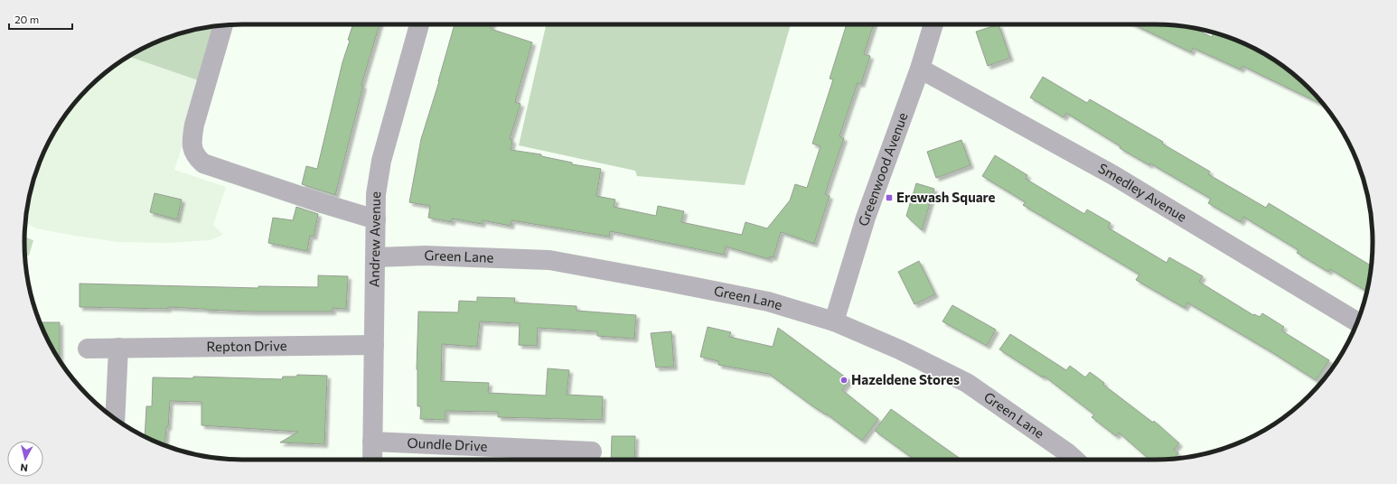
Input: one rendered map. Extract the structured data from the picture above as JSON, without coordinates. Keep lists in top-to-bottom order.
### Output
{
  "streets": {
    "street": [
      "Greenwood Avenue",
      "Smedley Avenue",
      "Andrew Avenue",
      "Green Lane",
      "Repton Drive",
      "Oundle Drive"
    ]
  },
  "crossings": [
    ["Greenwood Avenue", "Smedley Avenue"],
    ["Greenwood Avenue", "Green Lane"],
    ["Andrew Avenue", "Green Lane"],
    ["Andrew Avenue", "Repton Drive"],
    ["Andrew Avenue", "Oundle Drive"]
  ],
  "places": {
    "transit": ["Erewash Square"],
    "other": ["Hazeldene Stores"]
  },
  "scale_bar": "20 m",
  "north": "bottom"
}
